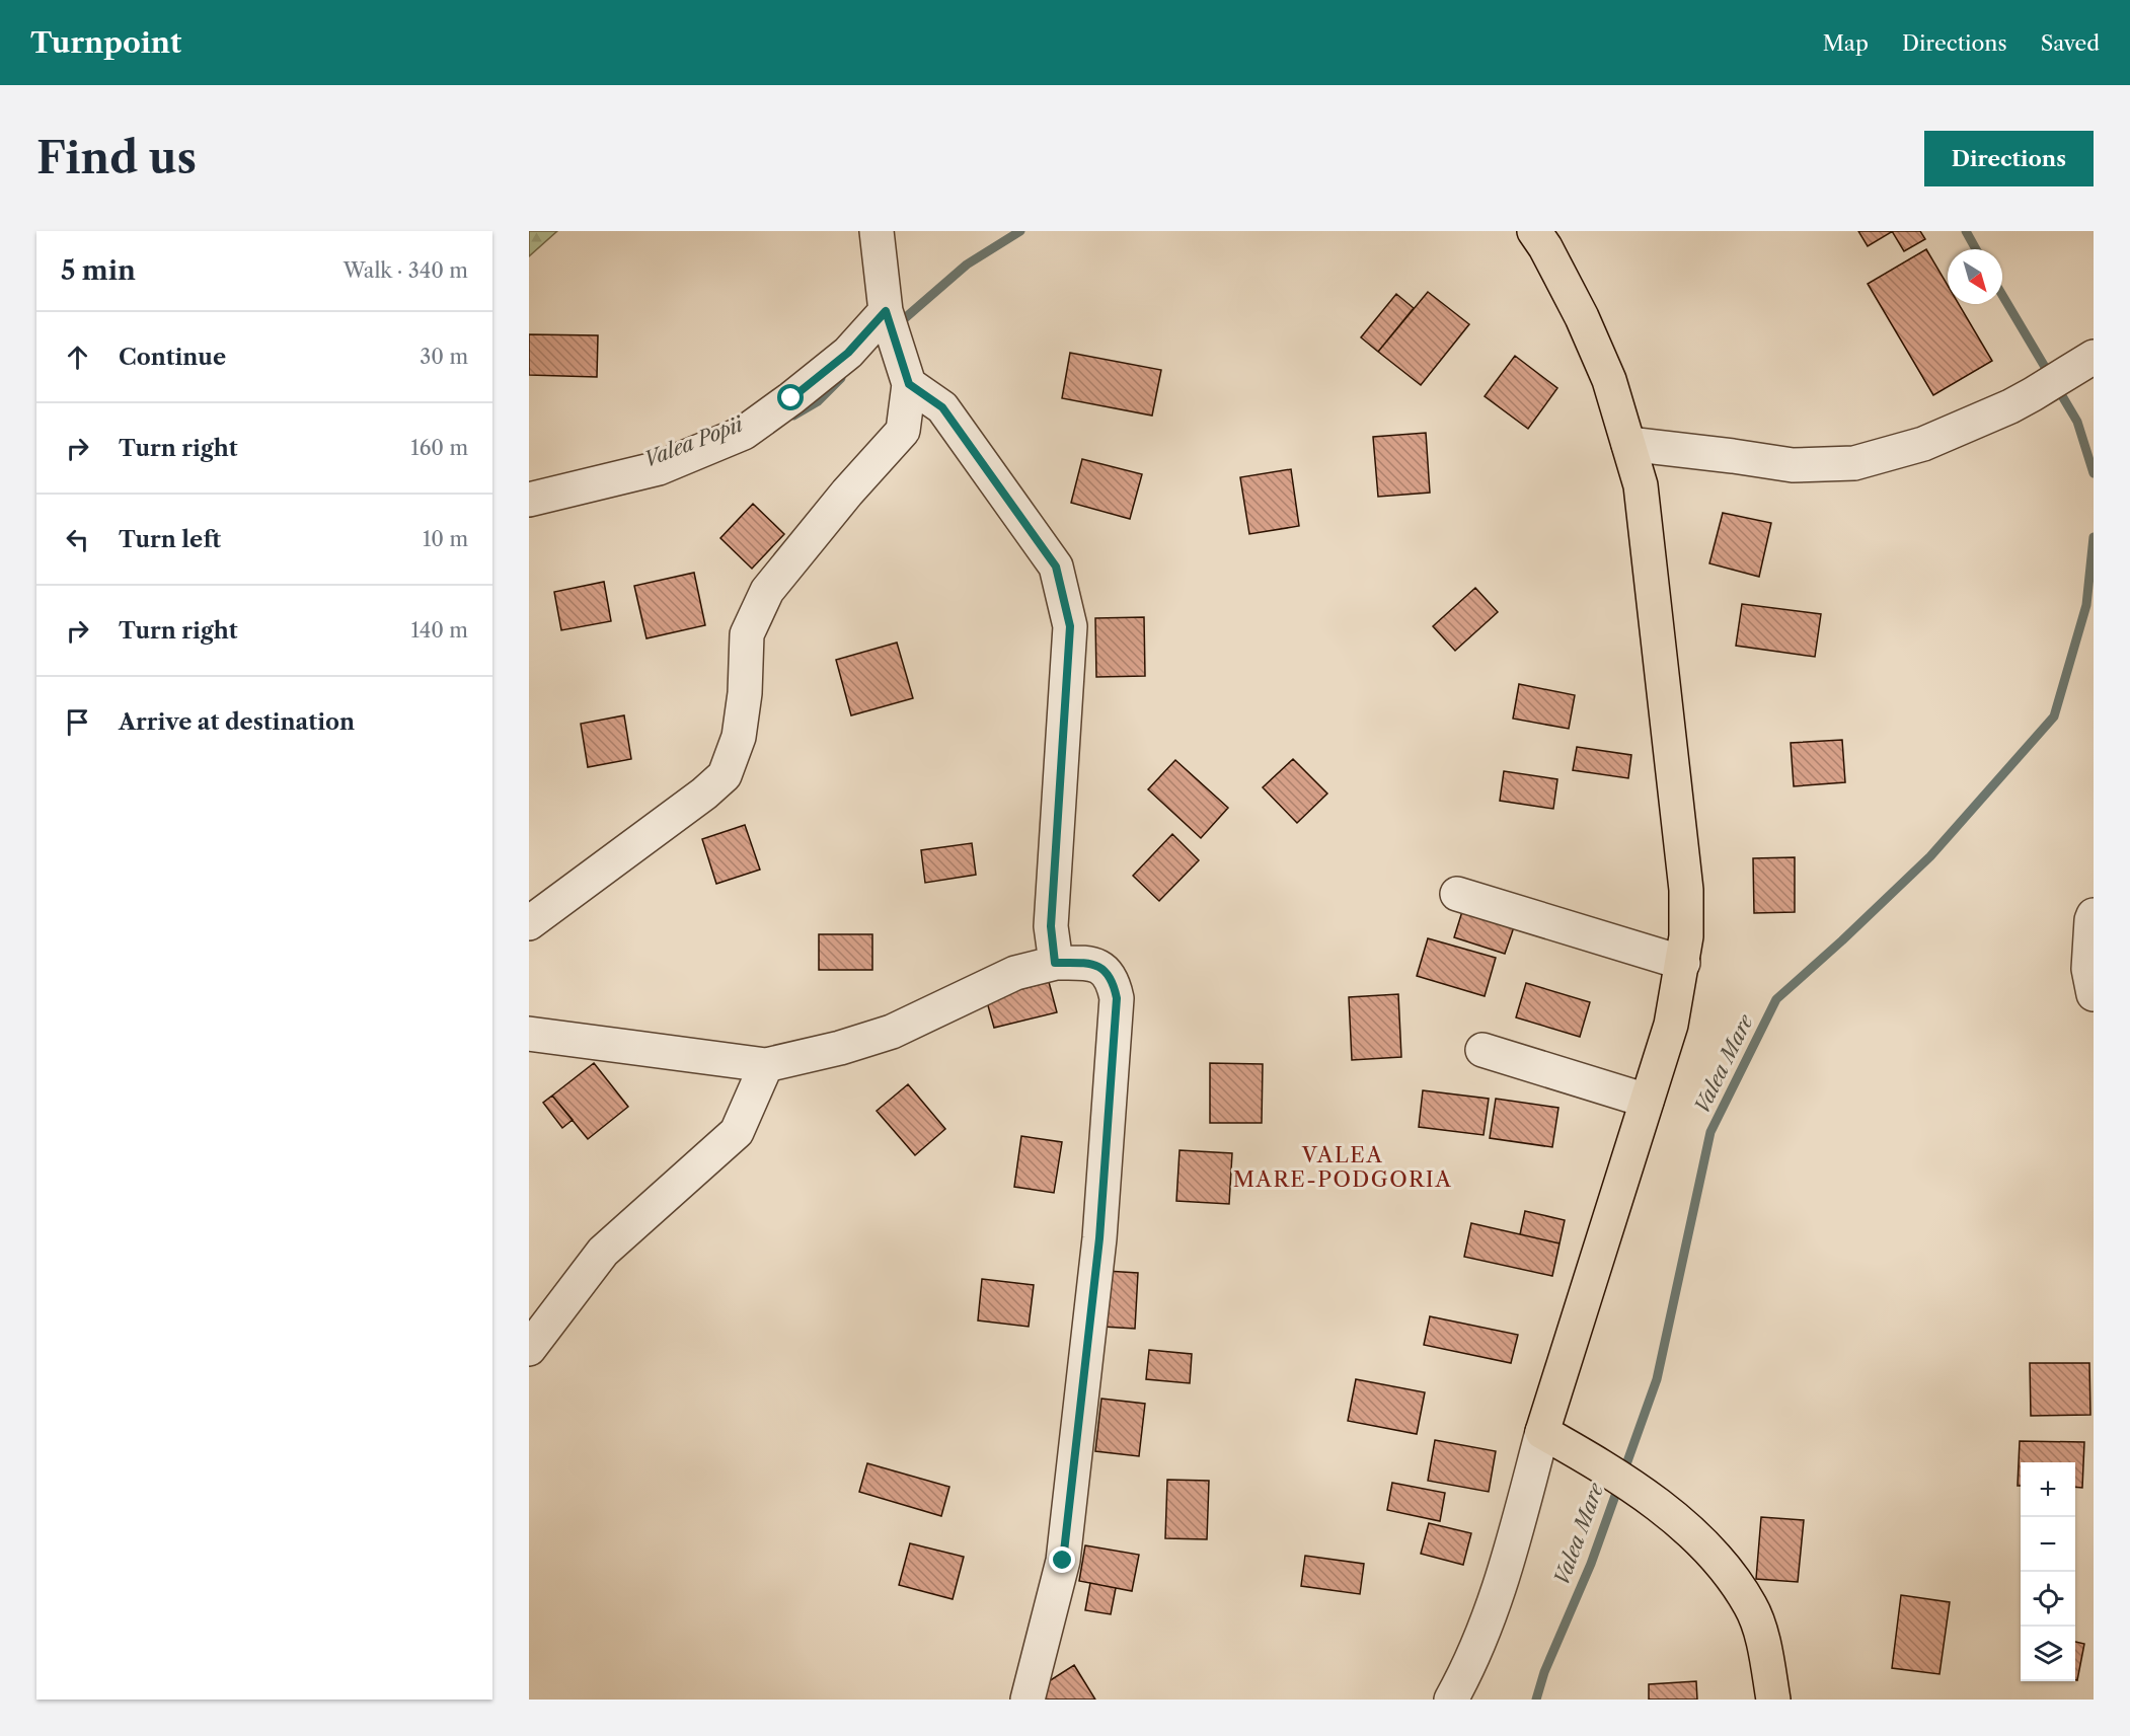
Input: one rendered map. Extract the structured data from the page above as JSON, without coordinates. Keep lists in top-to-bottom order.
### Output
{
  "districts": ["VALEA MARE-PODGORIA"],
  "water": ["Valea Popii", "Valea Mare"],
  "north": "bottom right",
  "page": {
    "header": "Turnpoint",
    "nav": ["Map", "Directions", "Saved"],
    "buttons": "Directions",
    "title": "Find us",
    "heading": ["5 min", "Walk · 340 m"],
    "list": [
      ["Continue", "30 m"],
      ["Turn right", "160 m"],
      ["Turn left", "10 m"],
      ["Turn right", "140 m"],
      "Arrive at destination"
    ],
    "map_buttons": ["+", "−"]
  }
}
